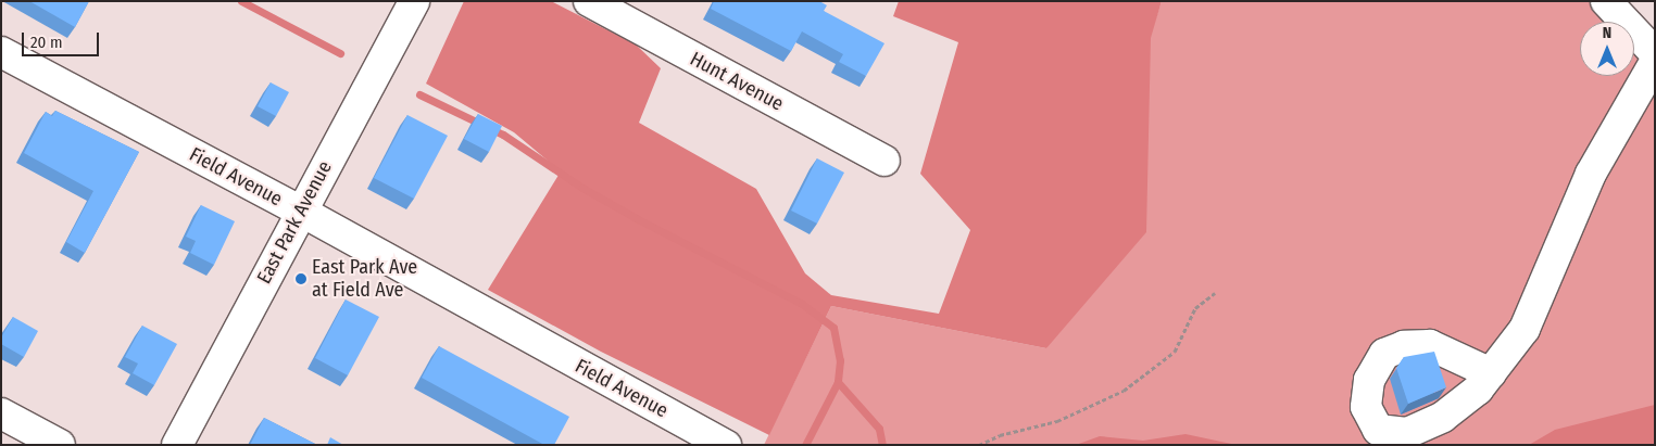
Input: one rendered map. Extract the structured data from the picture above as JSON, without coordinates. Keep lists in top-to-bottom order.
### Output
{
  "streets": {
    "street": ["Hunt Avenue", "Field Avenue", "East Park Avenue"]
  },
  "crossings": [
    ["Field Avenue", "East Park Avenue"]
  ],
  "places": ["East Park Ave at Field Ave"],
  "scale_bar": "20 m",
  "north": "top"
}
